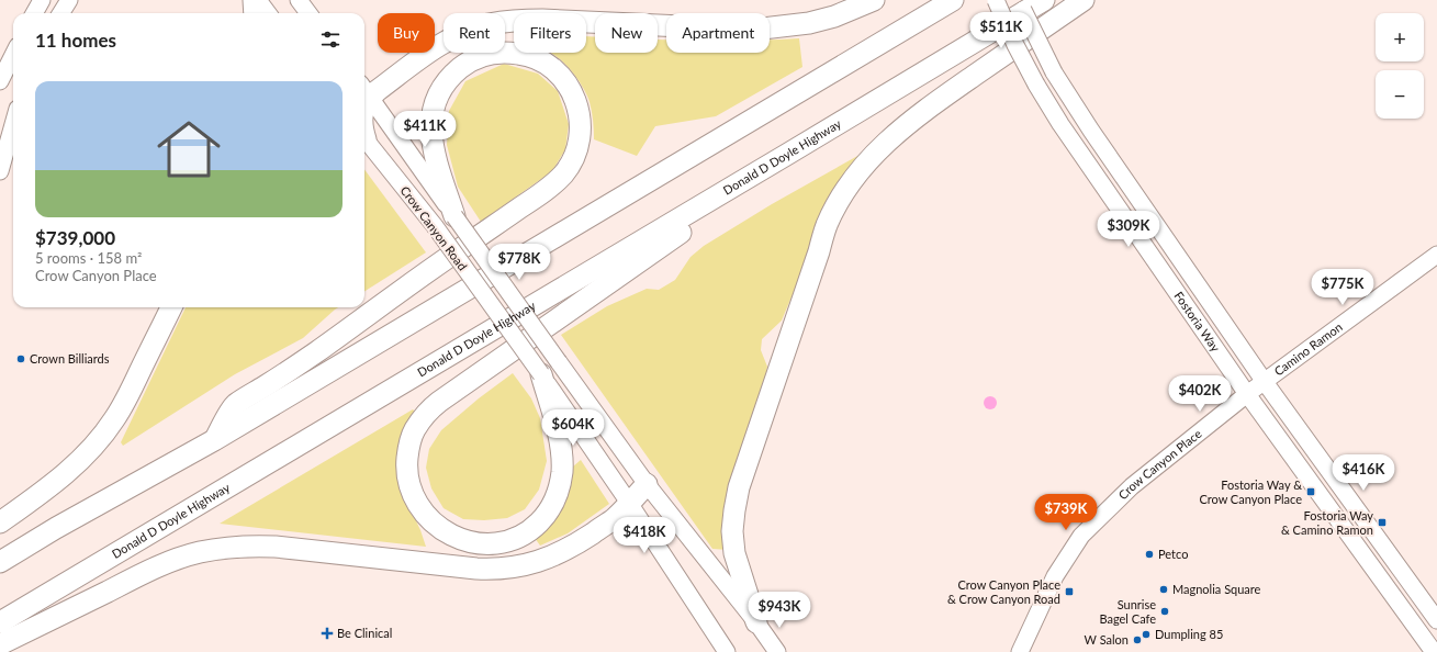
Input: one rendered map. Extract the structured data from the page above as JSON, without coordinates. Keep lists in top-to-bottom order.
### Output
{
  "streets": {
    "highway": ["Donald D Doyle Highway"],
    "street": [
      "Crow Canyon Road",
      "Fostoria Way",
      "Camino Ramon",
      "Crow Canyon Place"
    ]
  },
  "crossings": [
    ["Fostoria Way", "Camino Ramon"],
    ["Fostoria Way", "Crow Canyon Place"],
    ["Camino Ramon", "Crow Canyon Place"]
  ],
  "places": {
    "other": [
      "Crown Billiards",
      "Petco",
      "Magnolia Square",
      "Sunrise Bagel Cafe",
      "Dumpling 85",
      "W Salon"
    ],
    "transit": ["Fostoria Way & Crow Canyon Place", "Fostoria Way & Camino Ramon", "Crow Canyon Place & Crow Canyon Road"],
    "health": ["Be Clinical"]
  },
  "page": {
    "price": [
      "$511K",
      "$411K",
      "$309K",
      "$778K",
      "$775K",
      "$402K",
      "$604K",
      "$416K",
      "$739K",
      "$418K",
      "$943K"
    ],
    "map_buttons": ["+", "−"],
    "chip": [
      "Buy",
      "Rent",
      "Filters",
      "New",
      "Apartment"
    ],
    "heading": "11 homes",
    "list": [
      {
        "name": "$739,000",
        "note": "5 rooms · 158 m² · Crow Canyon Place"
      }
    ]
  }
}
